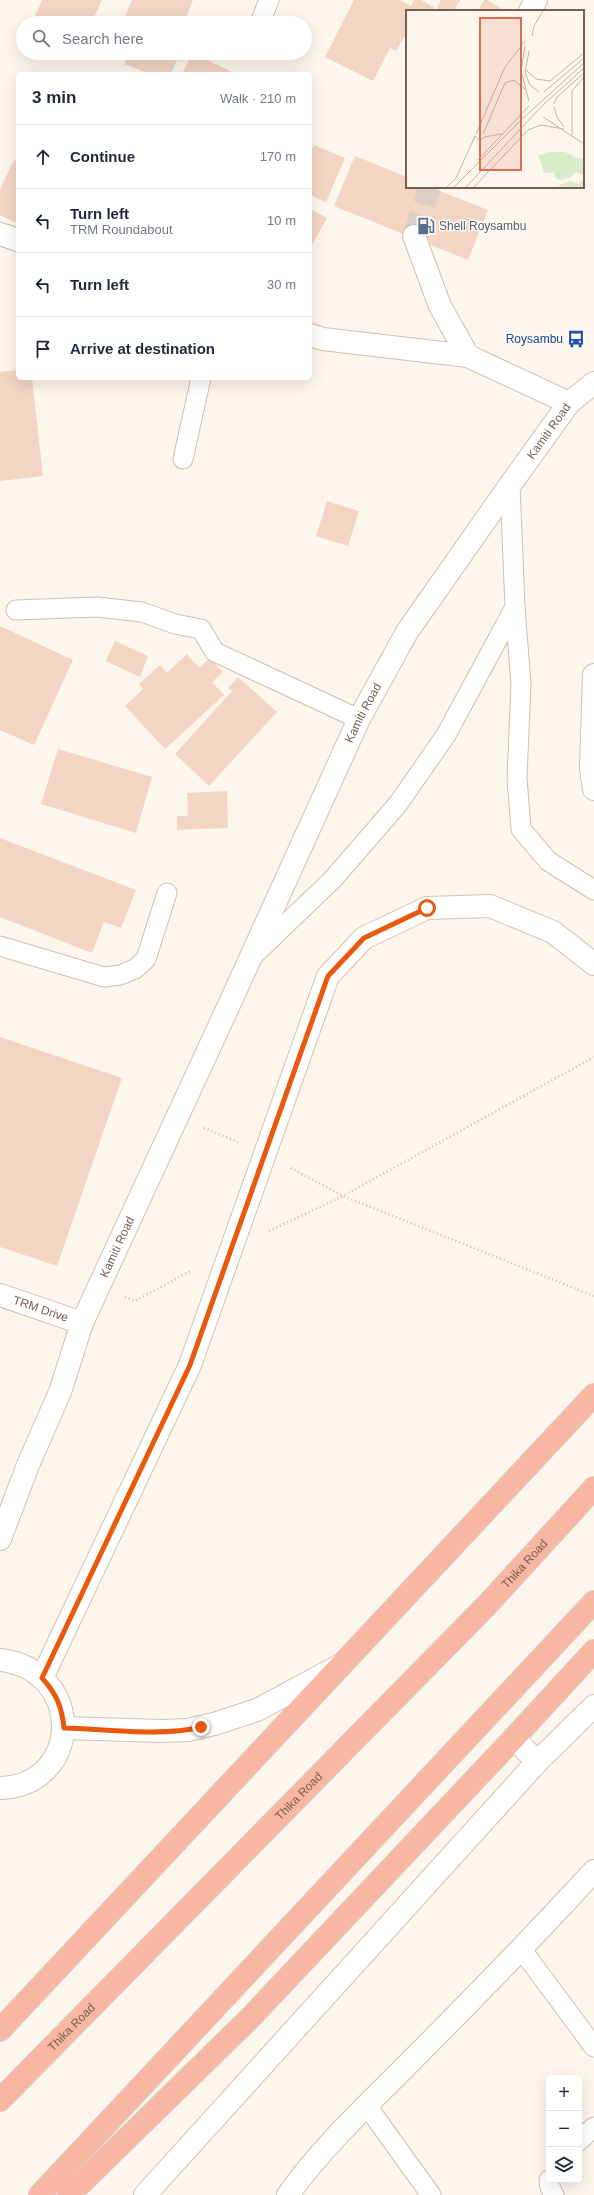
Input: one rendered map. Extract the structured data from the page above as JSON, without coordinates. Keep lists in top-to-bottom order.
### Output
{
  "streets": {
    "highway": ["Thika Road"],
    "main road": ["Kamiti Road", "TRM Drive"]
  },
  "crossings": [
    ["Kamiti Road", "TRM Drive"]
  ],
  "places": {
    "fuel station": ["Shell Roysambu"],
    "bus stop": ["Roysambu"]
  },
  "page": {
    "search": "Search here",
    "heading": ["3 min", "Walk · 210 m"],
    "list": [
      ["Continue", "170 m"],
      ["Turn left", "TRM Roundabout", "10 m"],
      ["Turn left", "30 m"],
      "Arrive at destination"
    ],
    "map_buttons": ["+", "−"]
  }
}
